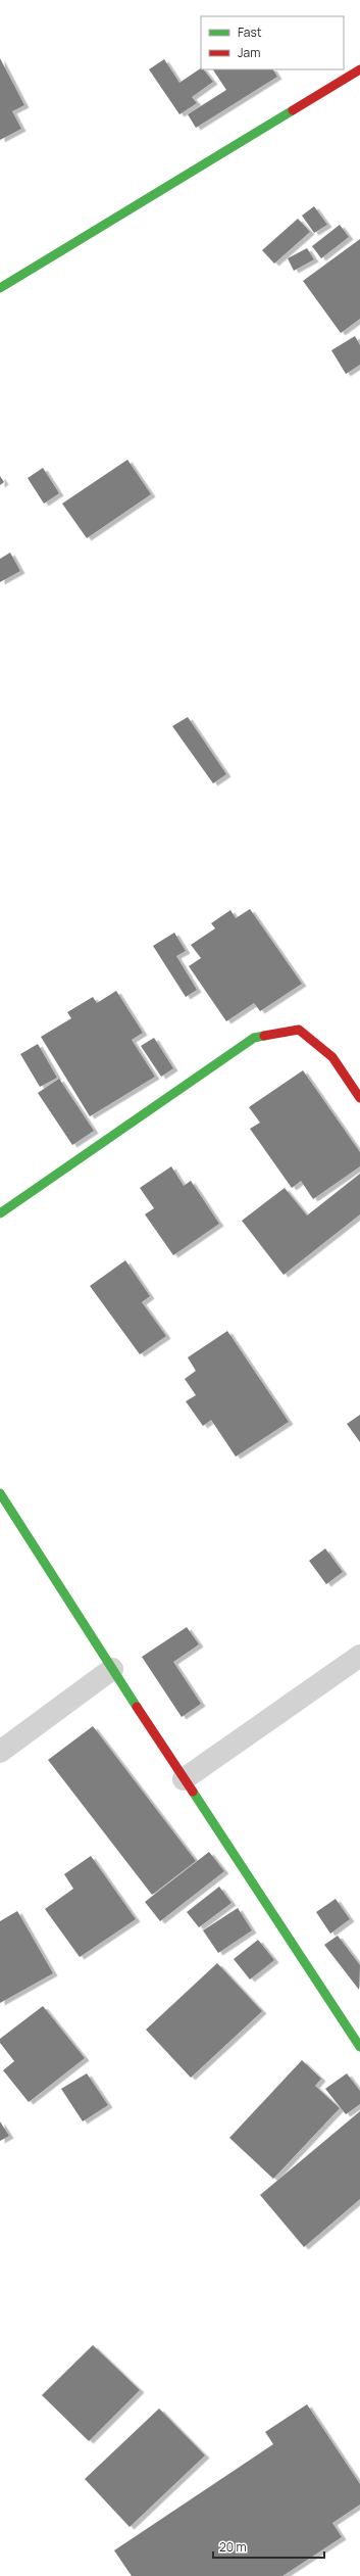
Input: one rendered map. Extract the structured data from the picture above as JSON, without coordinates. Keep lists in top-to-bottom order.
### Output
{
  "legend": ["Fast", "Jam"],
  "scale_bar": "20 m"
}
